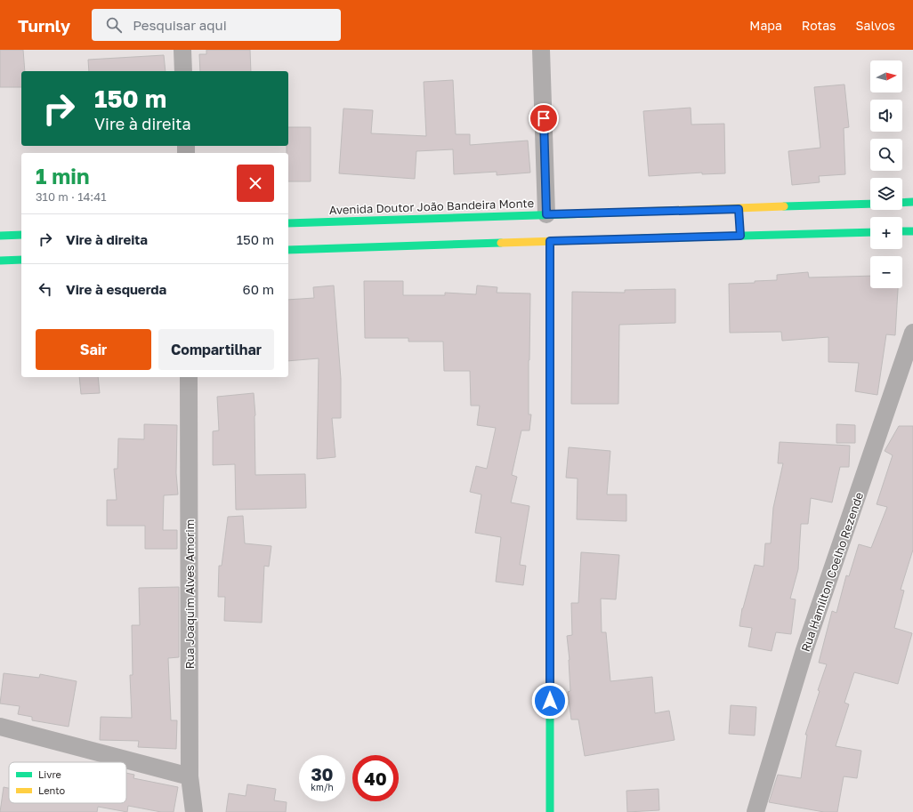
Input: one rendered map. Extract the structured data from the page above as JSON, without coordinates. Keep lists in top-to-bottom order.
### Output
{
  "streets": {
    "main road": ["Avenida Doutor João Bandeira Monte"],
    "street": ["Rua Hamilton Coelho Rezende", "Rua Joaquim Alves Amorim"]
  },
  "legend": ["Livre", "Lento"],
  "north": "right",
  "page": {
    "header": "Turnly",
    "search": "Pesquisar aqui",
    "nav": ["Mapa", "Rotas", "Salvos"],
    "map_buttons": ["+", "−"],
    "turn": ["150 m", "Vire à direita"],
    "heading": ["1 min", "310 m · 14:41"],
    "list": [
      {
        "name": "Vire à direita",
        "value": "150 m"
      },
      {
        "name": "Vire à esquerda",
        "value": "60 m"
      }
    ],
    "buttons": ["Sair", "Compartilhar"],
    "speed": "30 km/h",
    "limit": "40"
  }
}
